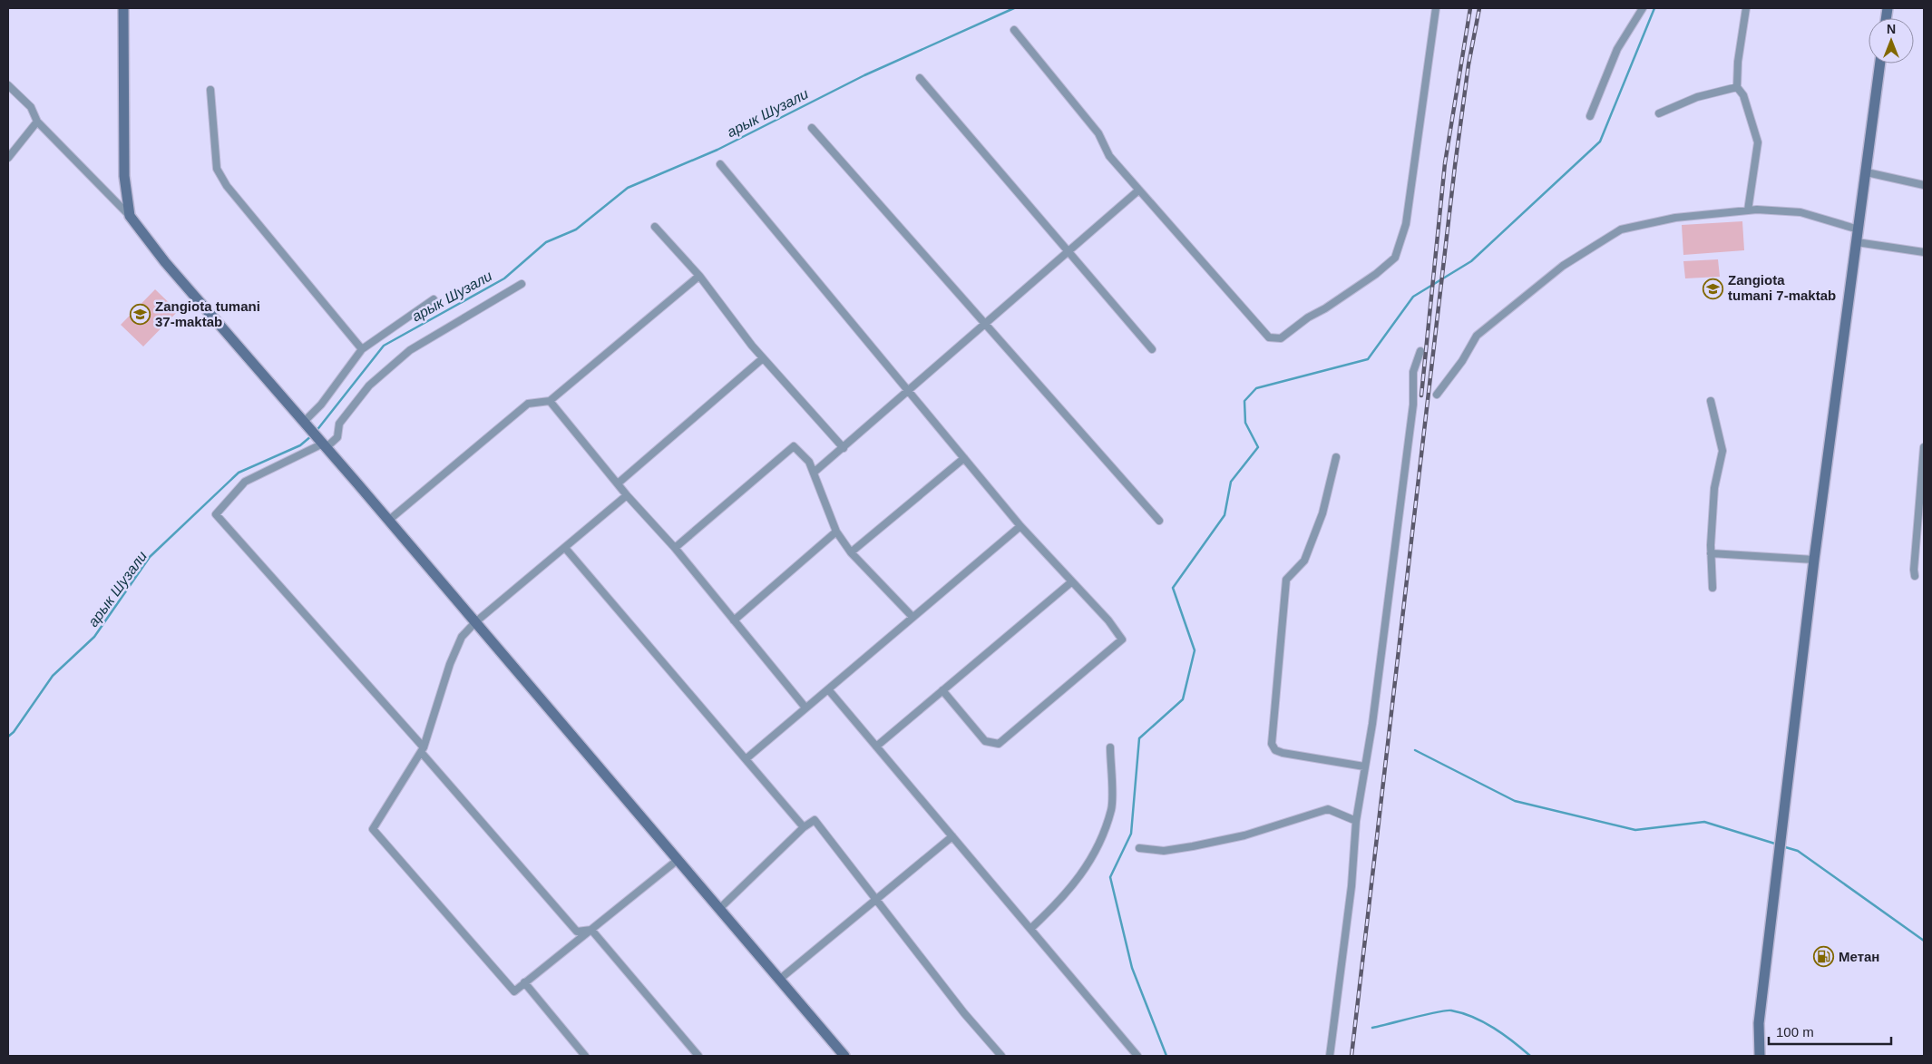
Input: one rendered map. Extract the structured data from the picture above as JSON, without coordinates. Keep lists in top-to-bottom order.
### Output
{
  "water": ["арык Шузали"],
  "places": {
    "school or university": ["Zangiota tumani 7-maktab", "Zangiota tumani 37-maktab"],
    "fuel station": ["Метан"]
  },
  "scale_bar": "100 m",
  "north": "top"
}
